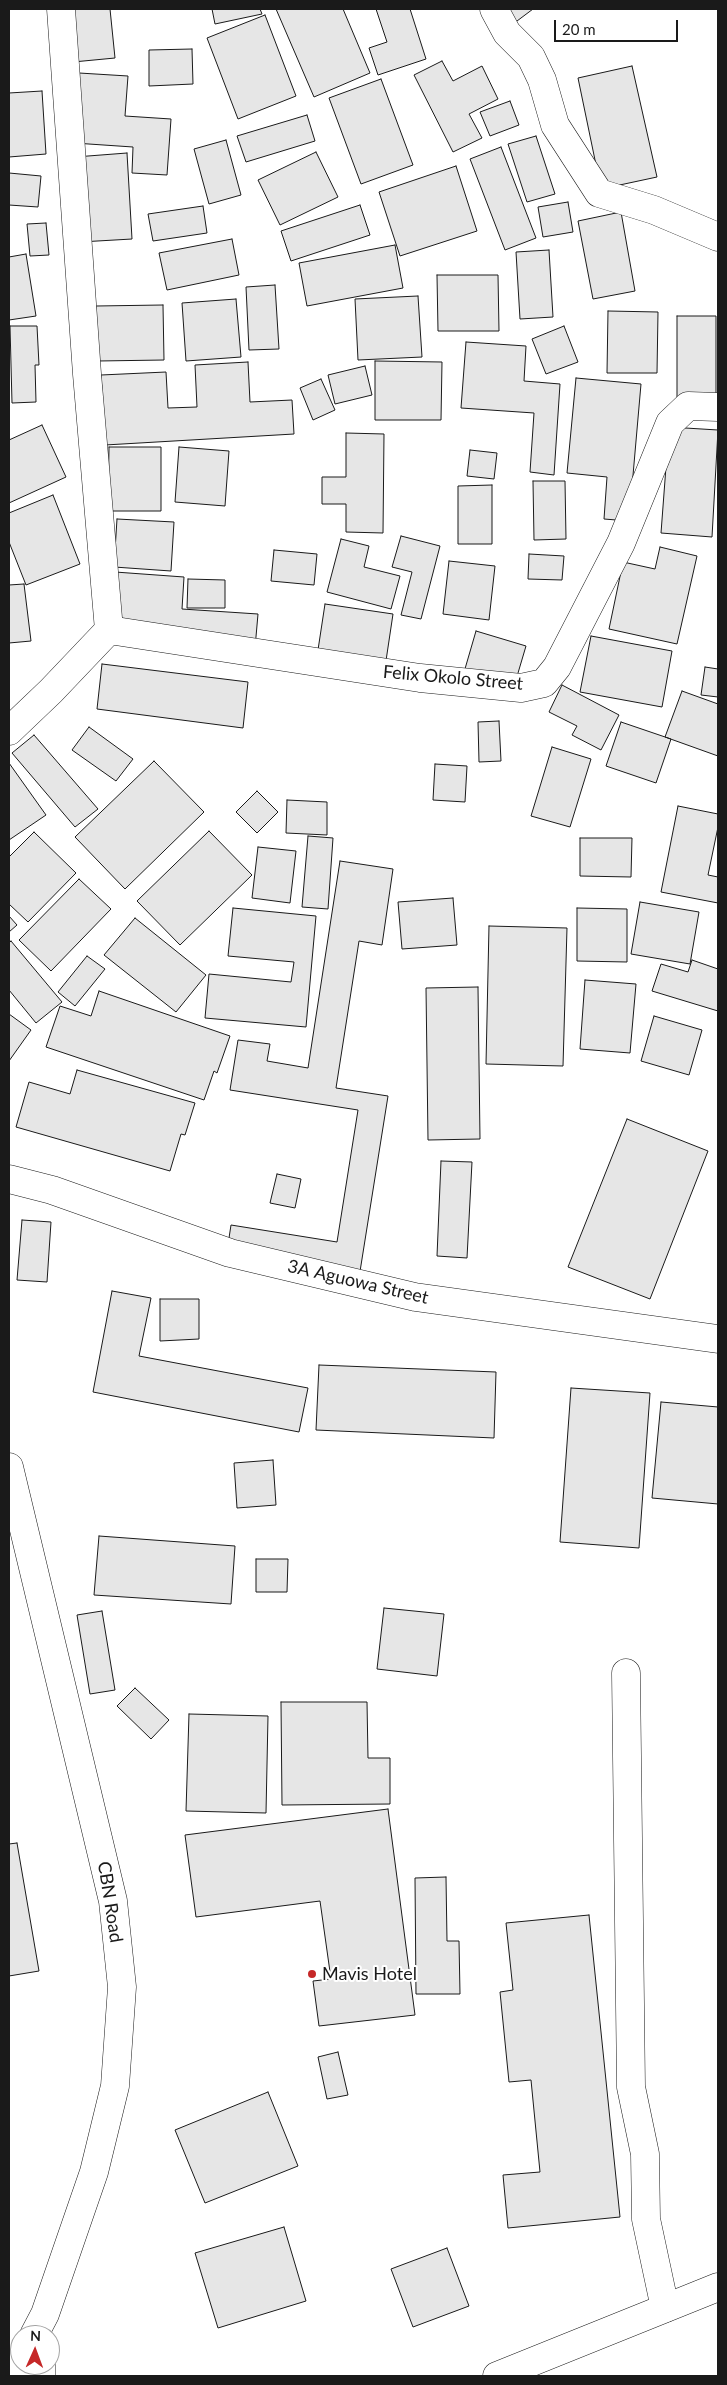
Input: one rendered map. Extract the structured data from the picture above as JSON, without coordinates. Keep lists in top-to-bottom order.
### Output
{
  "streets": {
    "main road": ["Felix Okolo Street", "3A Aguowa Street", "CBN Road"]
  },
  "places": ["Mavis Hotel"],
  "scale_bar": "20 m",
  "north": "top"
}
